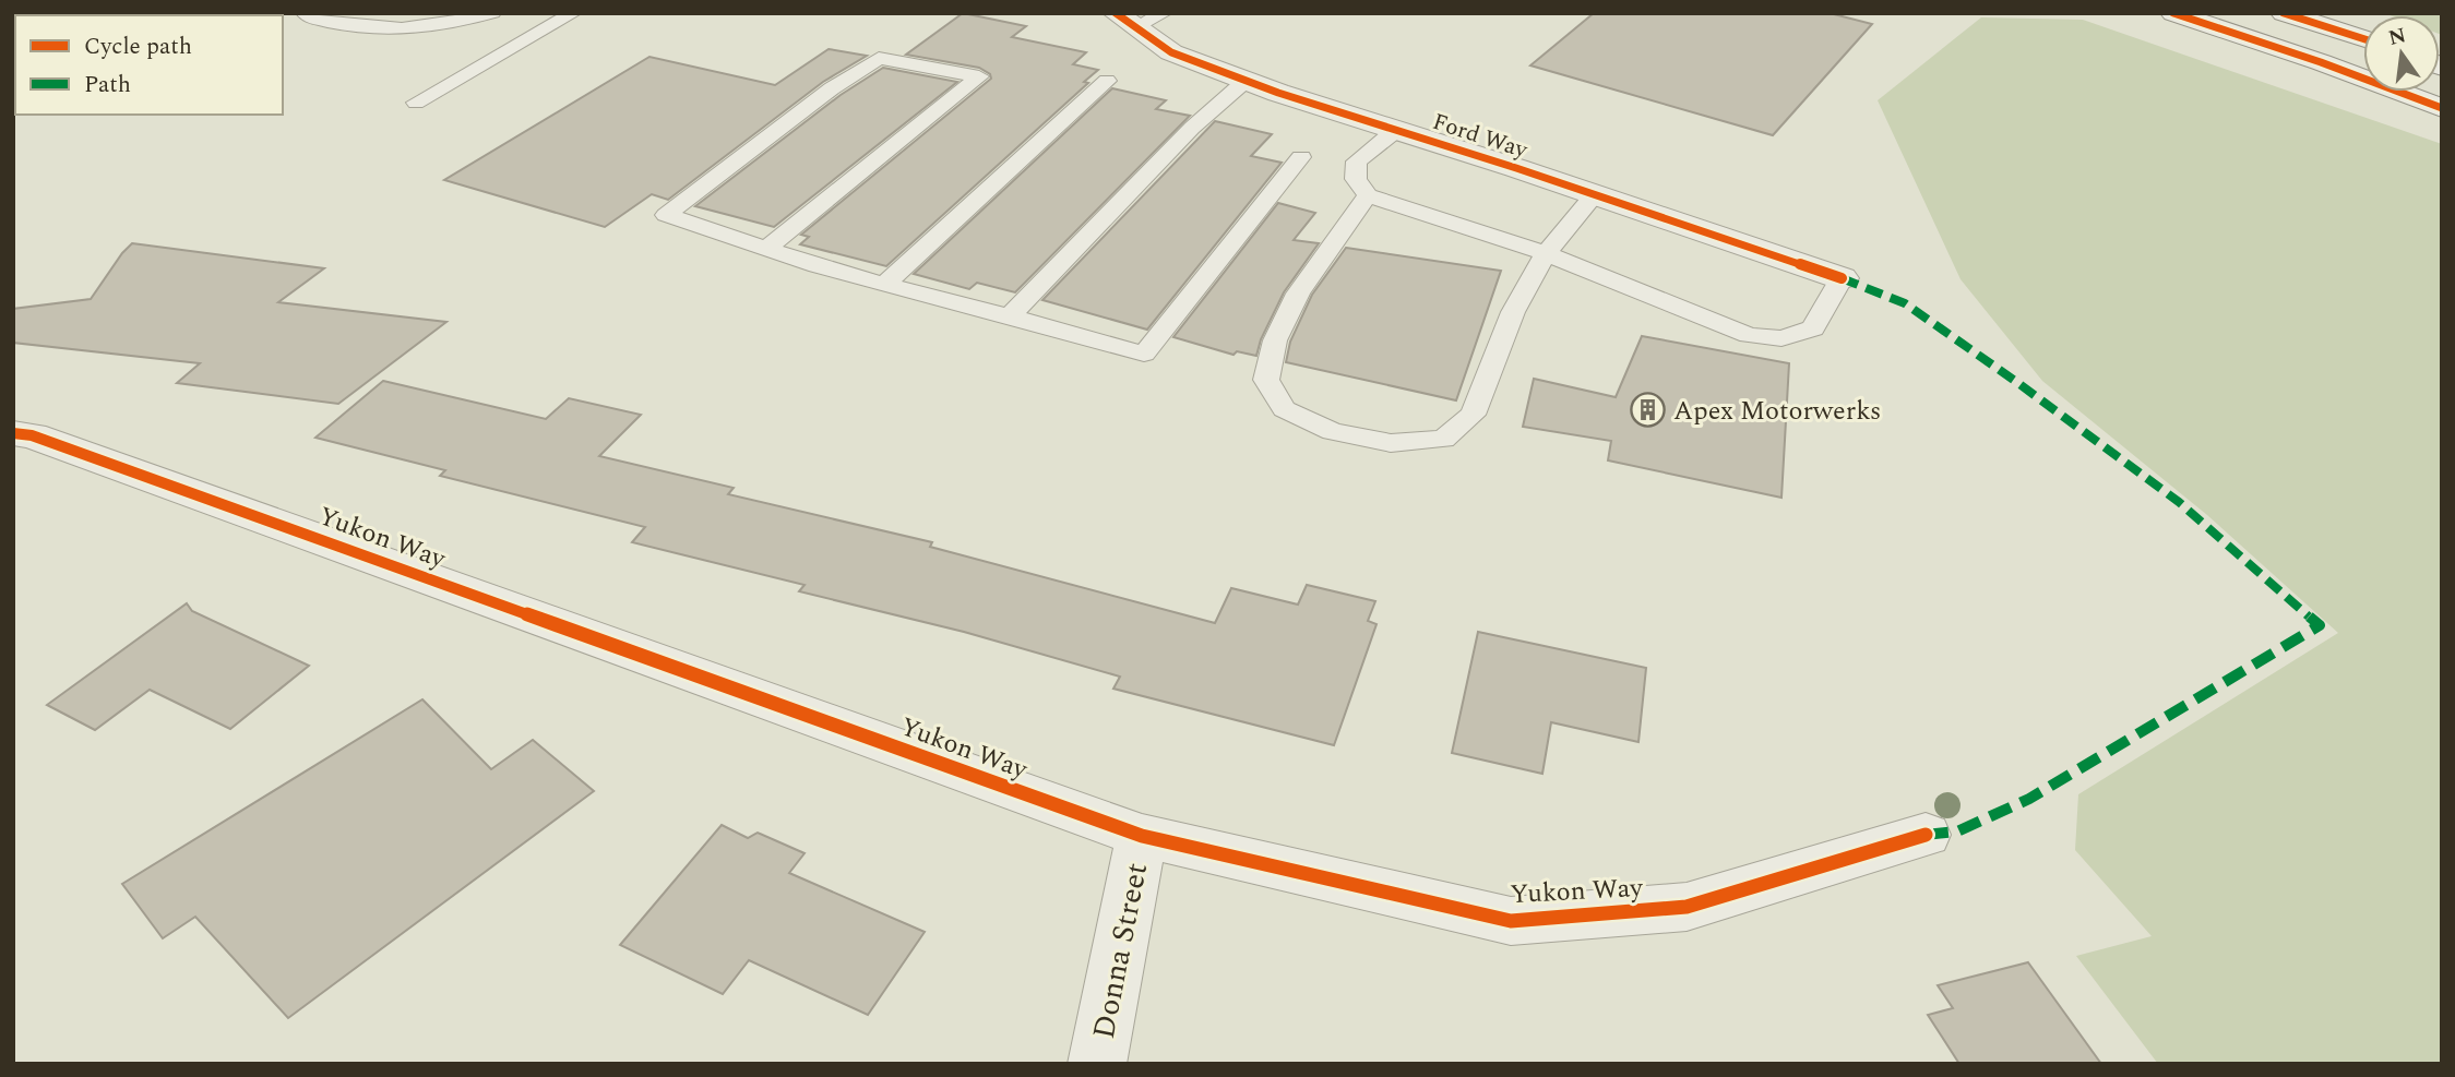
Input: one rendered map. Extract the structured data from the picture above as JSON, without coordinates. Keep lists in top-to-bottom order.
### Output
{
  "streets": {
    "street": ["Ford Way", "Yukon Way", "Donna Street"]
  },
  "crossings": [
    ["Yukon Way", "Donna Street"]
  ],
  "places": {
    "building": ["Apex Motorwerks"]
  },
  "legend": ["Cycle path", "Path"],
  "north": "top"
}
